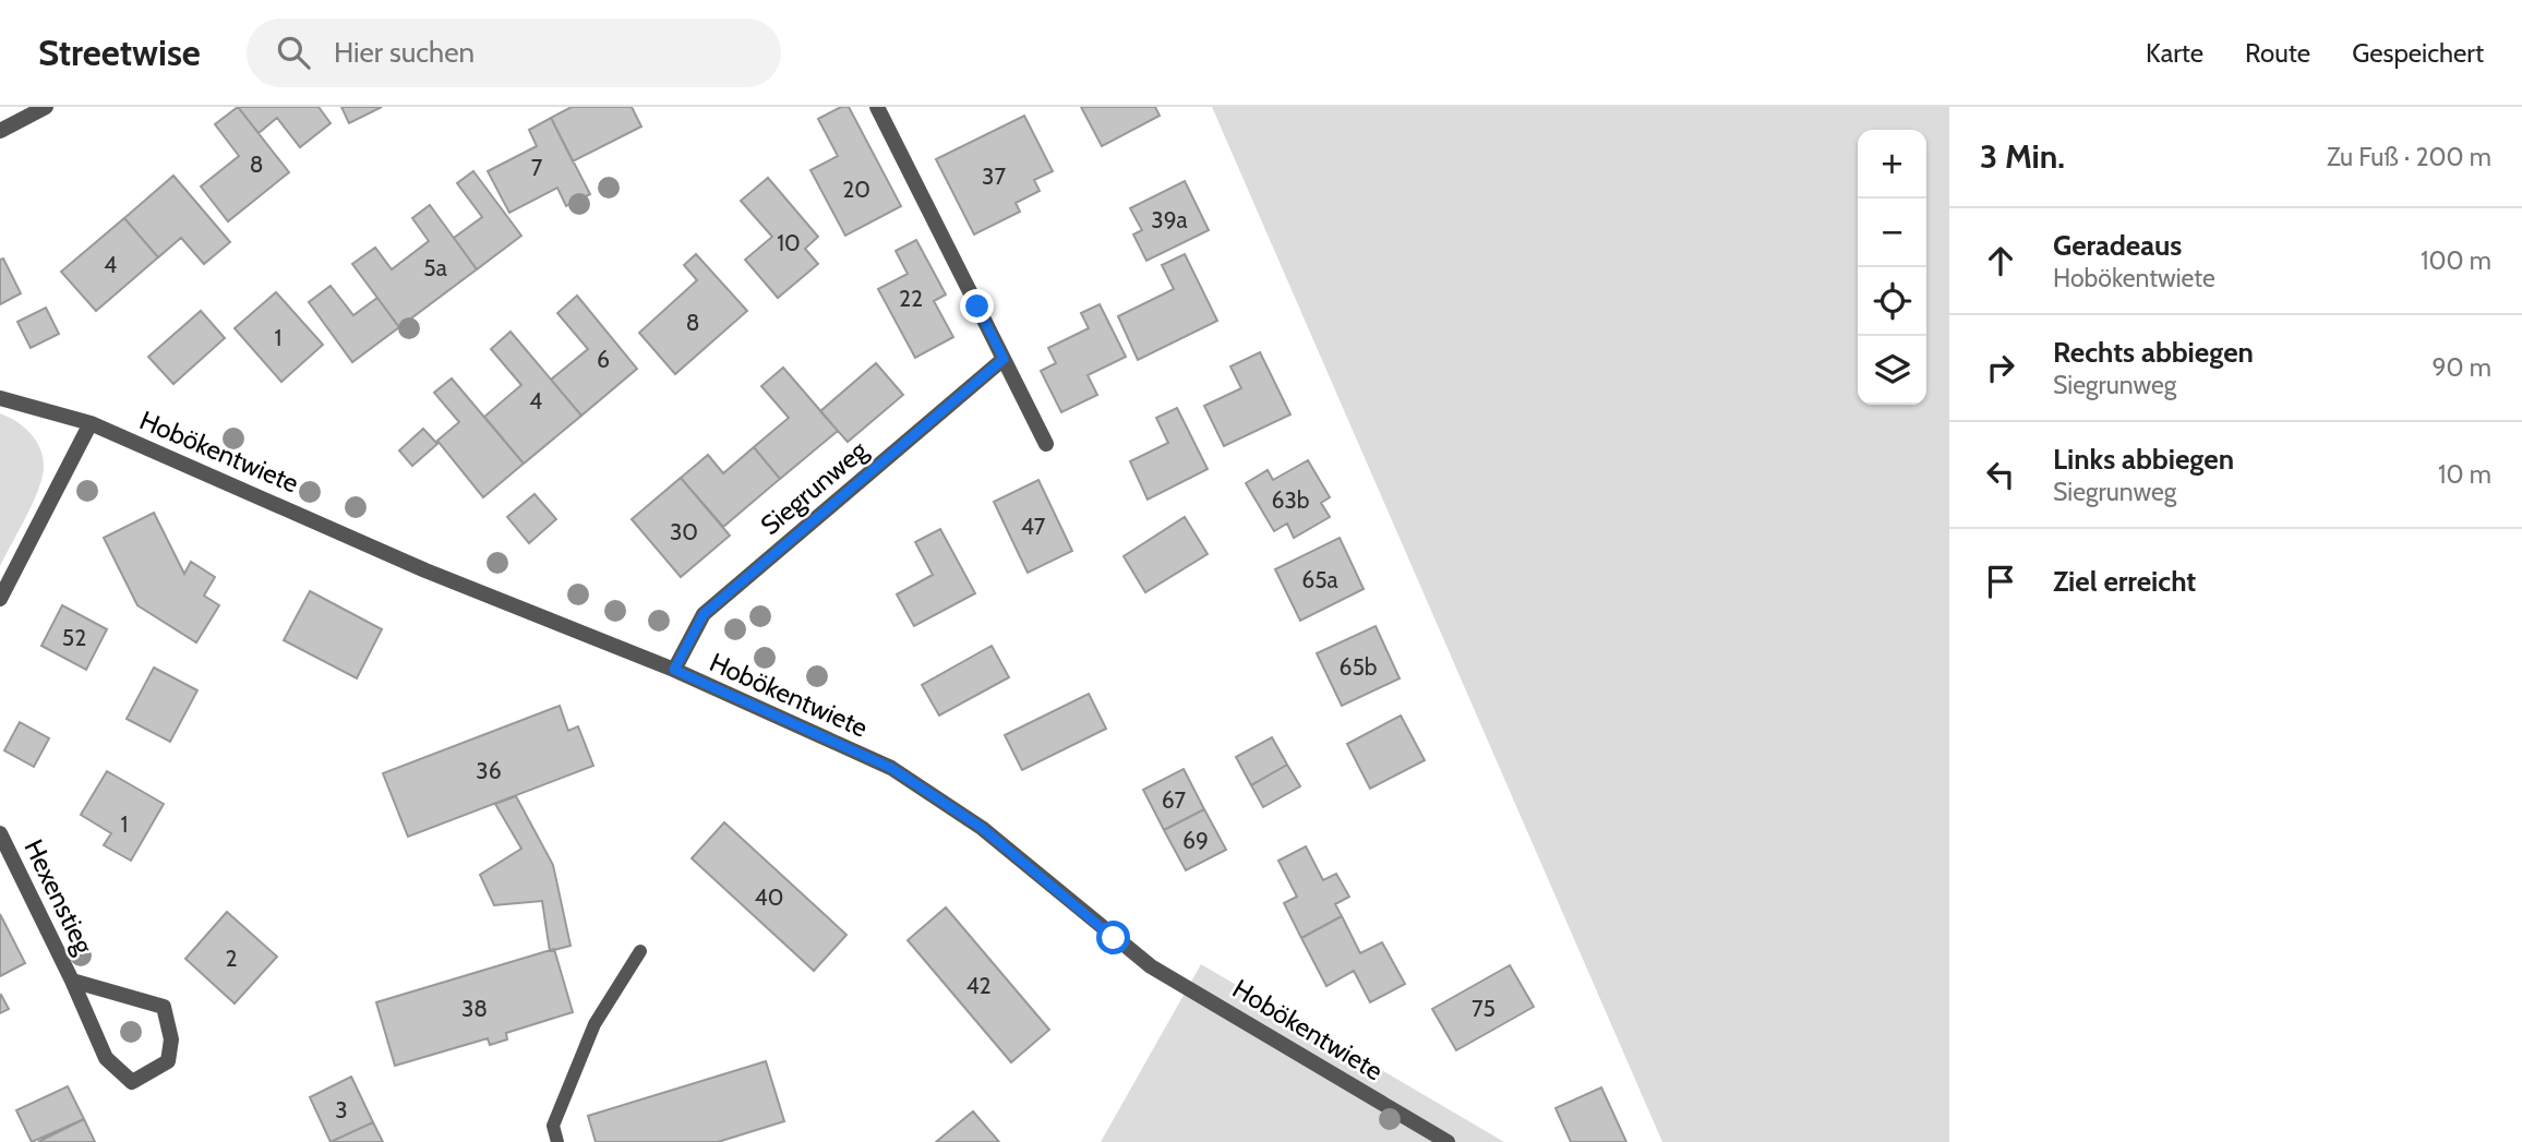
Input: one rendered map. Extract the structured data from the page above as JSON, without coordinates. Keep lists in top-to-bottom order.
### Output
{
  "streets": {
    "street": ["Hobökentwiete", "Siegrunweg", "Hexenstieg"]
  },
  "crossings": [
    ["Hobökentwiete", "Siegrunweg"]
  ],
  "house_numbers": [
    "8",
    "7",
    "37",
    "20",
    "39a",
    "10",
    "4",
    "5a",
    "22",
    "8",
    "1",
    "6",
    "4",
    "63b",
    "47",
    "30",
    "65a",
    "52",
    "65b",
    "36",
    "67",
    "1",
    "69",
    "40",
    "2",
    "42",
    "38",
    "75",
    "3"
  ],
  "page": {
    "header": "Streetwise",
    "search": "Hier suchen",
    "nav": ["Karte", "Route", "Gespeichert"],
    "heading": ["3 Min.", "Zu Fuß · 200 m"],
    "map_buttons": ["+", "−"],
    "list": [
      ["Geradeaus", "Hobökentwiete", "100 m"],
      ["Rechts abbiegen", "Siegrunweg", "90 m"],
      ["Links abbiegen", "Siegrunweg", "10 m"],
      "Ziel erreicht"
    ]
  }
}
